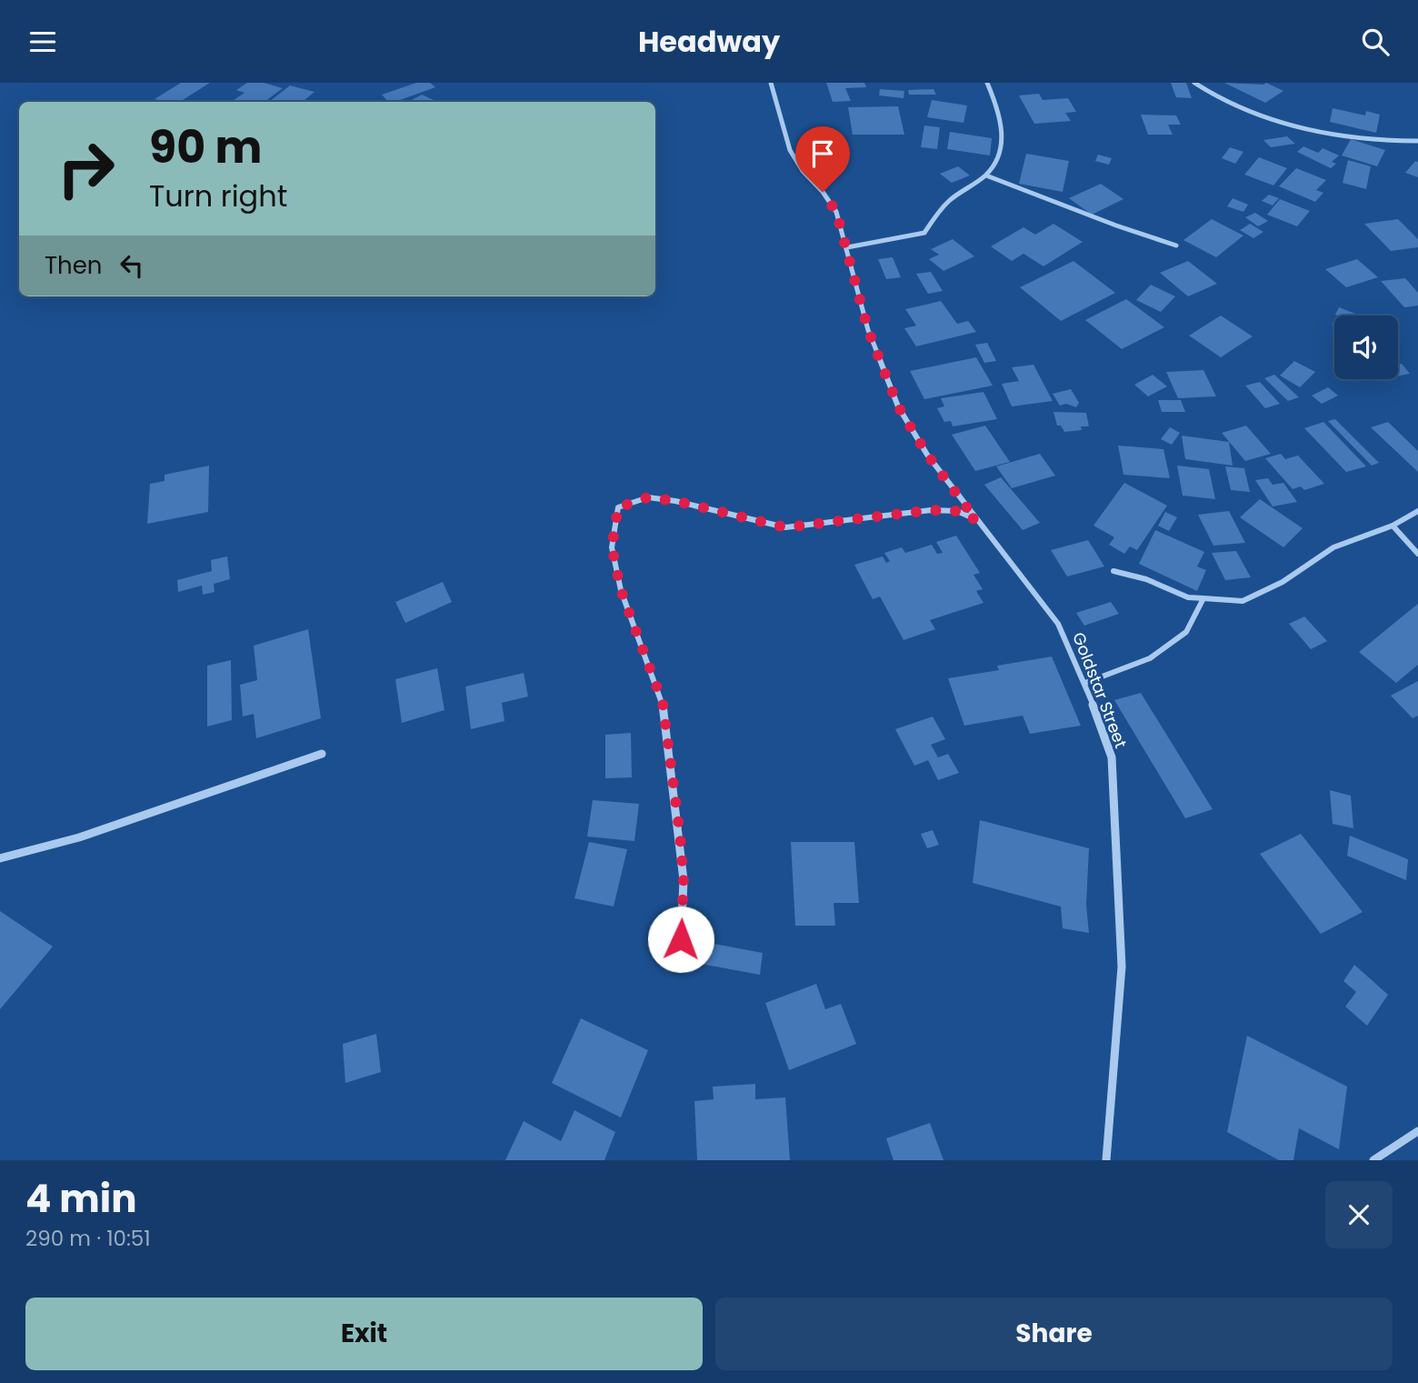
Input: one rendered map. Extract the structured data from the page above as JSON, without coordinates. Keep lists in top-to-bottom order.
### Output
{
  "streets": {
    "street": ["Goldstar Street"]
  },
  "page": {
    "header": "Headway",
    "turn": ["90 m", "Turn right"],
    "then": "Then",
    "heading": ["4 min", "290 m · 10:51"],
    "buttons": ["Exit", "Share"]
  }
}
